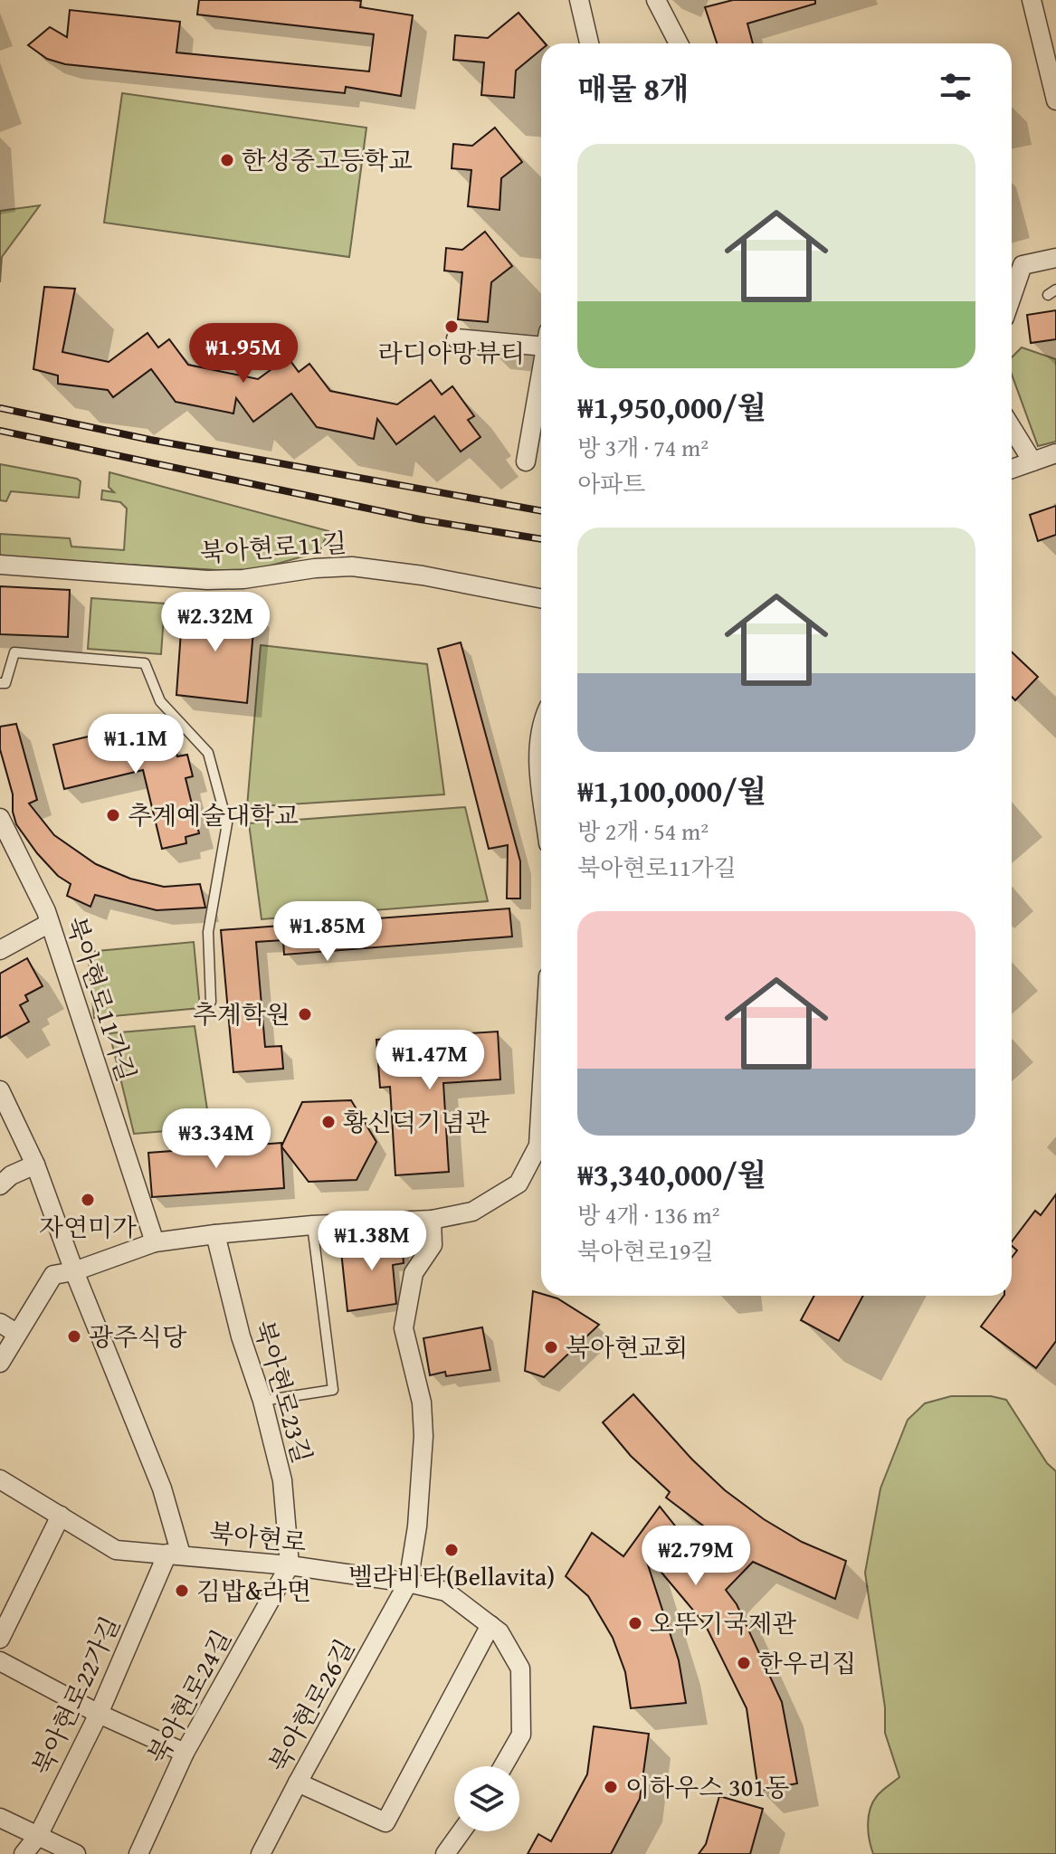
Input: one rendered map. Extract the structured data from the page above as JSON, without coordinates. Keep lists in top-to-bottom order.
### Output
{
  "streets": {
    "street": [
      "북아현로11길",
      "북아현로11가길",
      "북아현로23길",
      "북아현로",
      "북아현로22가길",
      "북아현로24길",
      "북아현로26길"
    ]
  },
  "crossings": [
    ["북아현로23길", "북아현로"],
    ["북아현로23길", "북아현로24길"],
    ["북아현로", "북아현로22가길"],
    ["북아현로", "북아현로24길"],
    ["북아현로", "북아현로26길"]
  ],
  "places": [
    "한성중고등학교",
    "라디아망뷰티",
    "추계예술대학교",
    "추계학원",
    "황신덕기념관",
    "자연미가",
    "광주식당",
    "북아현교회",
    "벨라비타(Bellavita)",
    "김밥&라면",
    "오뚜기국제관",
    "한우리집",
    "이하우스 301동"
  ],
  "page": {
    "heading": "매물 8개",
    "list": [
      {
        "name": "₩1,950,000/월",
        "note": "방 3개 · 74 m² · 아파트"
      },
      {
        "name": "₩1,100,000/월",
        "note": "방 2개 · 54 m² · 북아현로11가길"
      },
      {
        "name": "₩3,340,000/월",
        "note": "방 4개 · 136 m² · 북아현로19길"
      }
    ],
    "price": [
      "₩1.95M",
      "₩2.32M",
      "₩1.1M",
      "₩1.85M",
      "₩1.47M",
      "₩3.34M",
      "₩1.38M",
      "₩2.79M"
    ]
  }
}
